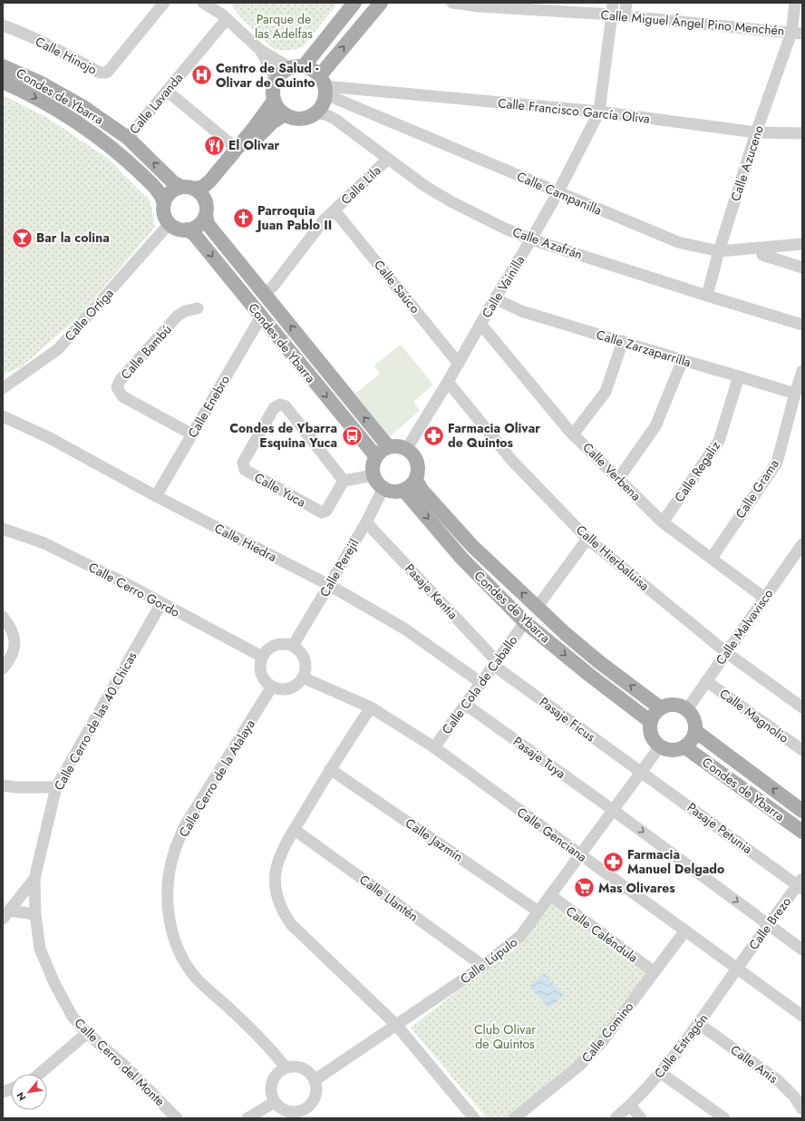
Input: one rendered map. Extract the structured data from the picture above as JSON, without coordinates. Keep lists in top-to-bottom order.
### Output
{
  "streets": {
    "main road": ["Condes de Ybarra"],
    "street": [
      "Calle Miguel Ángel Pino Menchén",
      "Calle Hinojo",
      "Calle Lavanda",
      "Calle Francisco García Oliva",
      "Calle Azuceno",
      "Calle Lila",
      "Calle Campanilla",
      "Calle Azafrán",
      "Calle Saúco",
      "Calle Vainilla",
      "Calle Ortiga",
      "Calle Zarzaparrilla",
      "Calle Bambú",
      "Calle Enebro",
      "Calle Verbena",
      "Calle Regaliz",
      "Calle Grama",
      "Calle Yuca",
      "Calle Hiedra",
      "Calle Hierbaluisa",
      "Calle Perejil",
      "Calle Cerro Gordo",
      "Pasaje Kentia",
      "Calle Malvavisco",
      "Calle Cola de Caballo",
      "Calle Magnolio",
      "Pasaje Ficus",
      "Calle Cerro de las 40 Chicas",
      "Pasaje Tuya",
      "Calle Cerro de la Atalaya",
      "Pasaje Petunia",
      "Calle Genciana",
      "Calle Jazmín",
      "Calle Llantén",
      "Calle Brezo",
      "Calle Caléndula",
      "Calle Lúpulo",
      "Calle Comino",
      "Calle Estragón",
      "Calle Cerro del Monte",
      "Calle Anis"
    ]
  },
  "crossings": [
    ["Calle Miguel Ángel Pino Menchén", "Calle Azuceno"],
    ["Calle Miguel Ángel Pino Menchén", "Calle Vainilla"],
    ["Condes de Ybarra", "Calle Lavanda"],
    ["Condes de Ybarra", "Calle Lila"],
    ["Condes de Ybarra", "Calle Vainilla"],
    ["Condes de Ybarra", "Calle Ortiga"],
    ["Condes de Ybarra", "Calle Enebro"],
    ["Condes de Ybarra", "Calle Perejil"],
    ["Condes de Ybarra", "Calle Malvavisco"],
    ["Condes de Ybarra", "Calle Cola de Caballo"],
    ["Condes de Ybarra", "Calle Lúpulo"],
    ["Calle Francisco García Oliva", "Calle Azuceno"],
    ["Calle Francisco García Oliva", "Calle Campanilla"],
    ["Calle Francisco García Oliva", "Calle Azafrán"],
    ["Calle Francisco García Oliva", "Calle Vainilla"],
    ["Calle Azuceno", "Calle Campanilla"],
    ["Calle Azuceno", "Calle Azafrán"],
    ["Calle Lila", "Calle Azafrán"],
    ["Calle Lila", "Calle Saúco"],
    ["Calle Campanilla", "Calle Azafrán"],
    ["Calle Campanilla", "Calle Vainilla"],
    ["Calle Azafrán", "Calle Vainilla"],
    ["Calle Saúco", "Calle Vainilla"],
    ["Calle Vainilla", "Calle Zarzaparrilla"],
    ["Calle Vainilla", "Calle Verbena"],
    ["Calle Vainilla", "Calle Hierbaluisa"],
    ["Calle Vainilla", "Calle Perejil"],
    ["Calle Zarzaparrilla", "Calle Regaliz"],
    ["Calle Zarzaparrilla", "Calle Grama"],
    ["Calle Bambú", "Calle Enebro"],
    ["Calle Enebro", "Calle Hiedra"],
    ["Calle Verbena", "Calle Regaliz"],
    ["Calle Verbena", "Calle Grama"],
    ["Calle Verbena", "Calle Malvavisco"],
    ["Calle Hiedra", "Calle Perejil"],
    ["Calle Hiedra", "Calle Cola de Caballo"],
    ["Calle Hierbaluisa", "Calle Malvavisco"],
    ["Calle Perejil", "Calle Cerro Gordo"],
    ["Calle Perejil", "Pasaje Kentia"],
    ["Calle Perejil", "Calle Cerro de la Atalaya"],
    ["Calle Perejil", "Calle Genciana"],
    ["Calle Cerro Gordo", "Calle Cerro de las 40 Chicas"],
    ["Calle Cerro Gordo", "Calle Cerro de la Atalaya"],
    ["Calle Cerro Gordo", "Calle Genciana"],
    ["Pasaje Kentia", "Calle Cola de Caballo"],
    ["Pasaje Kentia", "Pasaje Ficus"],
    ["Calle Malvavisco", "Calle Magnolio"],
    ["Calle Malvavisco", "Calle Lúpulo"],
    ["Calle Cola de Caballo", "Pasaje Ficus"],
    ["Calle Cola de Caballo", "Pasaje Tuya"],
    ["Calle Cola de Caballo", "Calle Genciana"],
    ["Pasaje Ficus", "Pasaje Petunia"],
    ["Pasaje Ficus", "Calle Lúpulo"],
    ["Calle Cerro de las 40 Chicas", "Calle Cerro del Monte"],
    ["Pasaje Tuya", "Calle Brezo"],
    ["Pasaje Tuya", "Calle Lúpulo"],
    ["Calle Cerro de la Atalaya", "Calle Genciana"],
    ["Calle Cerro de la Atalaya", "Calle Lúpulo"],
    ["Pasaje Petunia", "Calle Brezo"],
    ["Pasaje Petunia", "Calle Lúpulo"],
    ["Calle Genciana", "Calle Brezo"],
    ["Calle Genciana", "Calle Lúpulo"],
    ["Calle Genciana", "Calle Comino"],
    ["Calle Genciana", "Calle Estragón"],
    ["Calle Jazmín", "Calle Lúpulo"],
    ["Calle Llantén", "Calle Lúpulo"],
    ["Calle Brezo", "Calle Estragón"],
    ["Calle Caléndula", "Calle Lúpulo"],
    ["Calle Caléndula", "Calle Comino"],
    ["Calle Estragón", "Calle Anis"]
  ],
  "one_way": ["Pasaje Tuya"],
  "parks": ["Parque de las Adelfas", "Club Olivar de Quintos"],
  "places": {
    "hospital": ["Centro de Salud - Olivar de Quinto"],
    "restaurant": ["El Olivar"],
    "church": ["Parroquia Juan Pablo II"],
    "bar": ["Bar la colina"],
    "bus stop": ["Condes de Ybarra Esquina Yuca"],
    "pharmacy": ["Farmacia Olivar de Quintos", "Farmacia Manuel Delgado"],
    "supermarket": ["Mas Olivares"]
  },
  "north": "bottom left"
}
